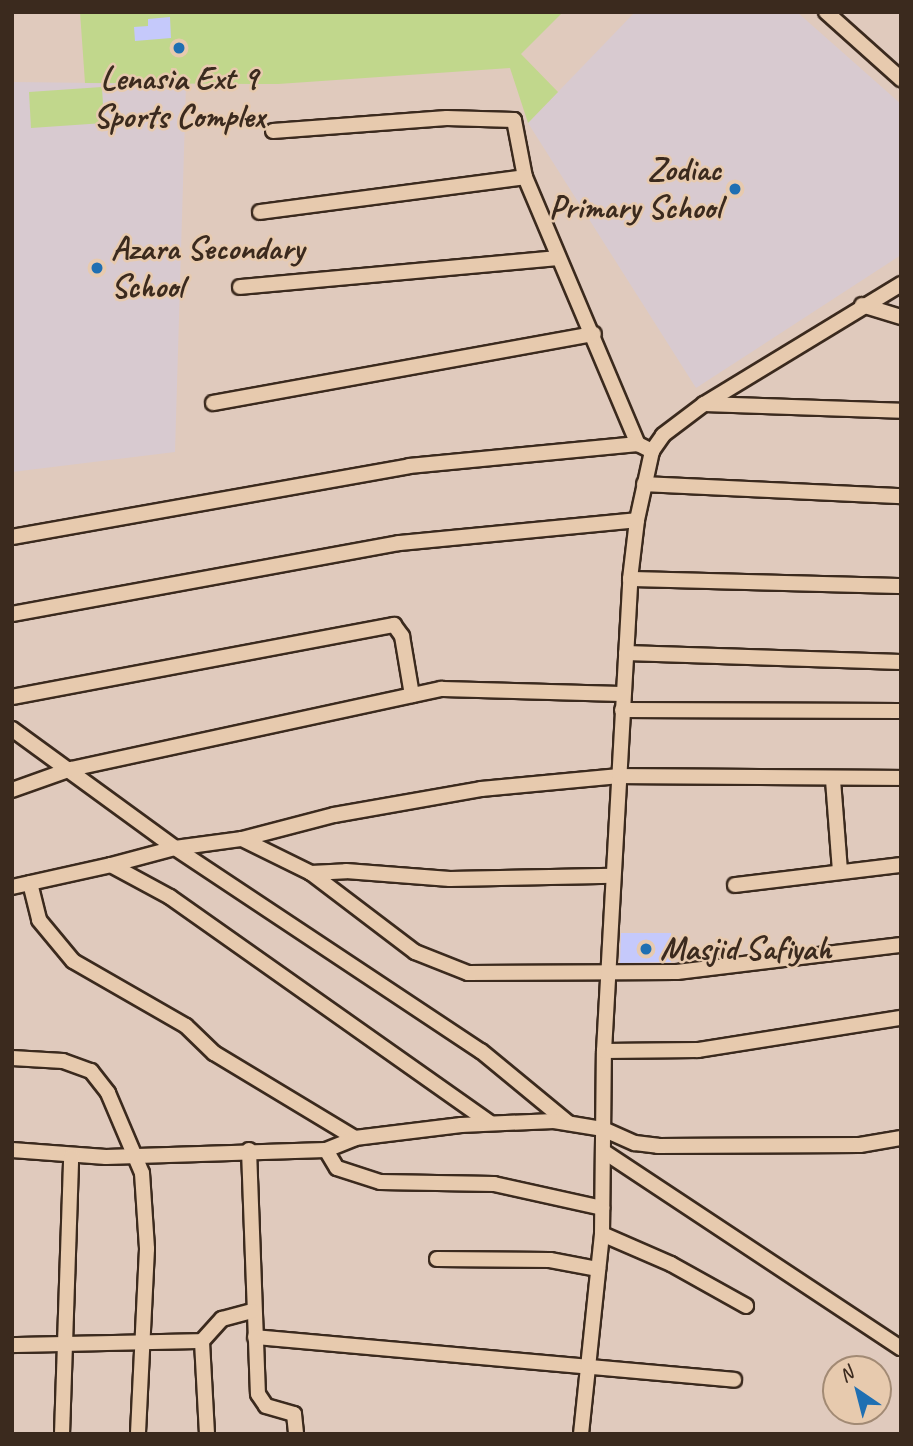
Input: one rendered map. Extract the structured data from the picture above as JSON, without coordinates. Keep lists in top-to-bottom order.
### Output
{
  "places": [
    "Lenasia Ext 9 Sports Complex",
    "Zodiac Primary School",
    "Azara Secondary School",
    "Masjid Safiyah"
  ],
  "north": "top left"
}
